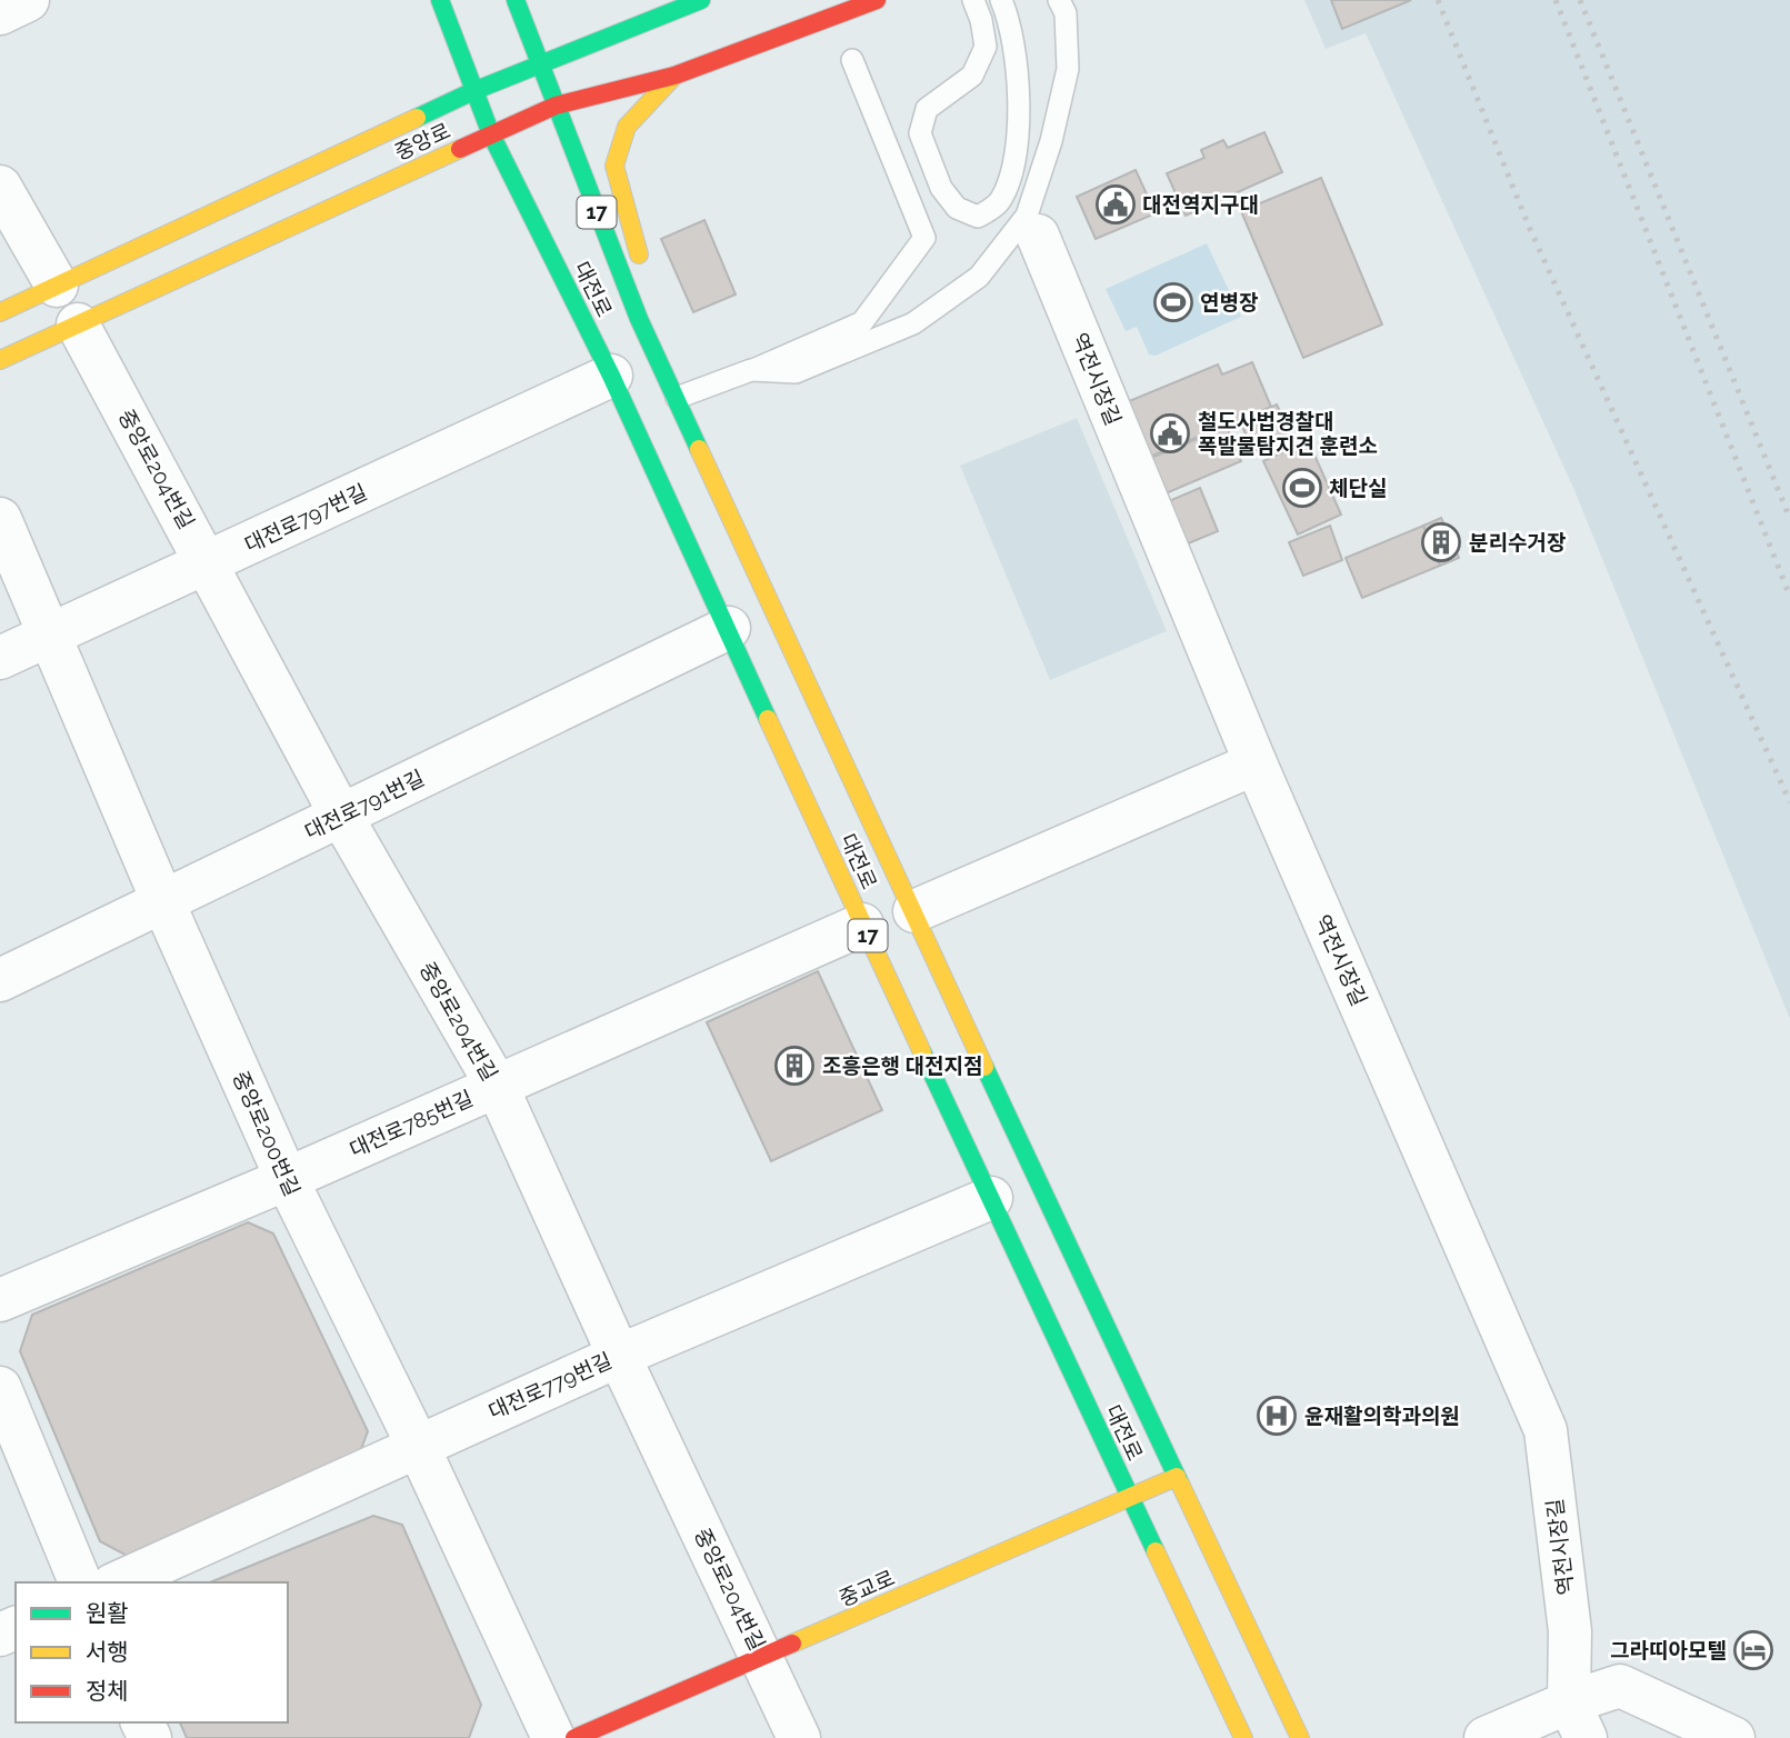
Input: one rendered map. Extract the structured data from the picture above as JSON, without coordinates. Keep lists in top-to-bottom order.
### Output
{
  "streets": {
    "main road": [
      "중앙로",
      "17",
      "대전로",
      "중교로"
    ],
    "street": [
      "역전시장길",
      "중앙로204번길",
      "대전로797번길",
      "대전로791번길",
      "대전로785번길",
      "중앙로200번길",
      "대전로779번길"
    ]
  },
  "crossings": [
    ["중앙로", "대전로"],
    ["중앙로", "중앙로204번길"],
    ["대전로", "대전로797번길"],
    ["대전로", "대전로791번길"],
    ["대전로", "대전로785번길"],
    ["대전로", "대전로779번길"],
    ["대전로", "중교로"],
    ["중앙로204번길", "대전로797번길"],
    ["중앙로204번길", "대전로791번길"],
    ["중앙로204번길", "대전로785번길"],
    ["중앙로204번길", "대전로779번길"],
    ["중앙로204번길", "중교로"],
    ["대전로797번길", "중앙로200번길"],
    ["대전로791번길", "중앙로200번길"],
    ["대전로785번길", "중앙로200번길"],
    ["중앙로200번길", "대전로779번길"]
  ],
  "places": {
    "public building": ["대전역지구대", "철도사법경찰대 폭발물탐지견 훈련소"],
    "sports": ["연병장", "체단실"],
    "building": ["분리수거장", "조흥은행 대전지점"],
    "hospital": ["윤재활의학과의원"],
    "hotel": ["그라띠아모텔"]
  },
  "legend": ["원활", "서행", "정체"]
}
